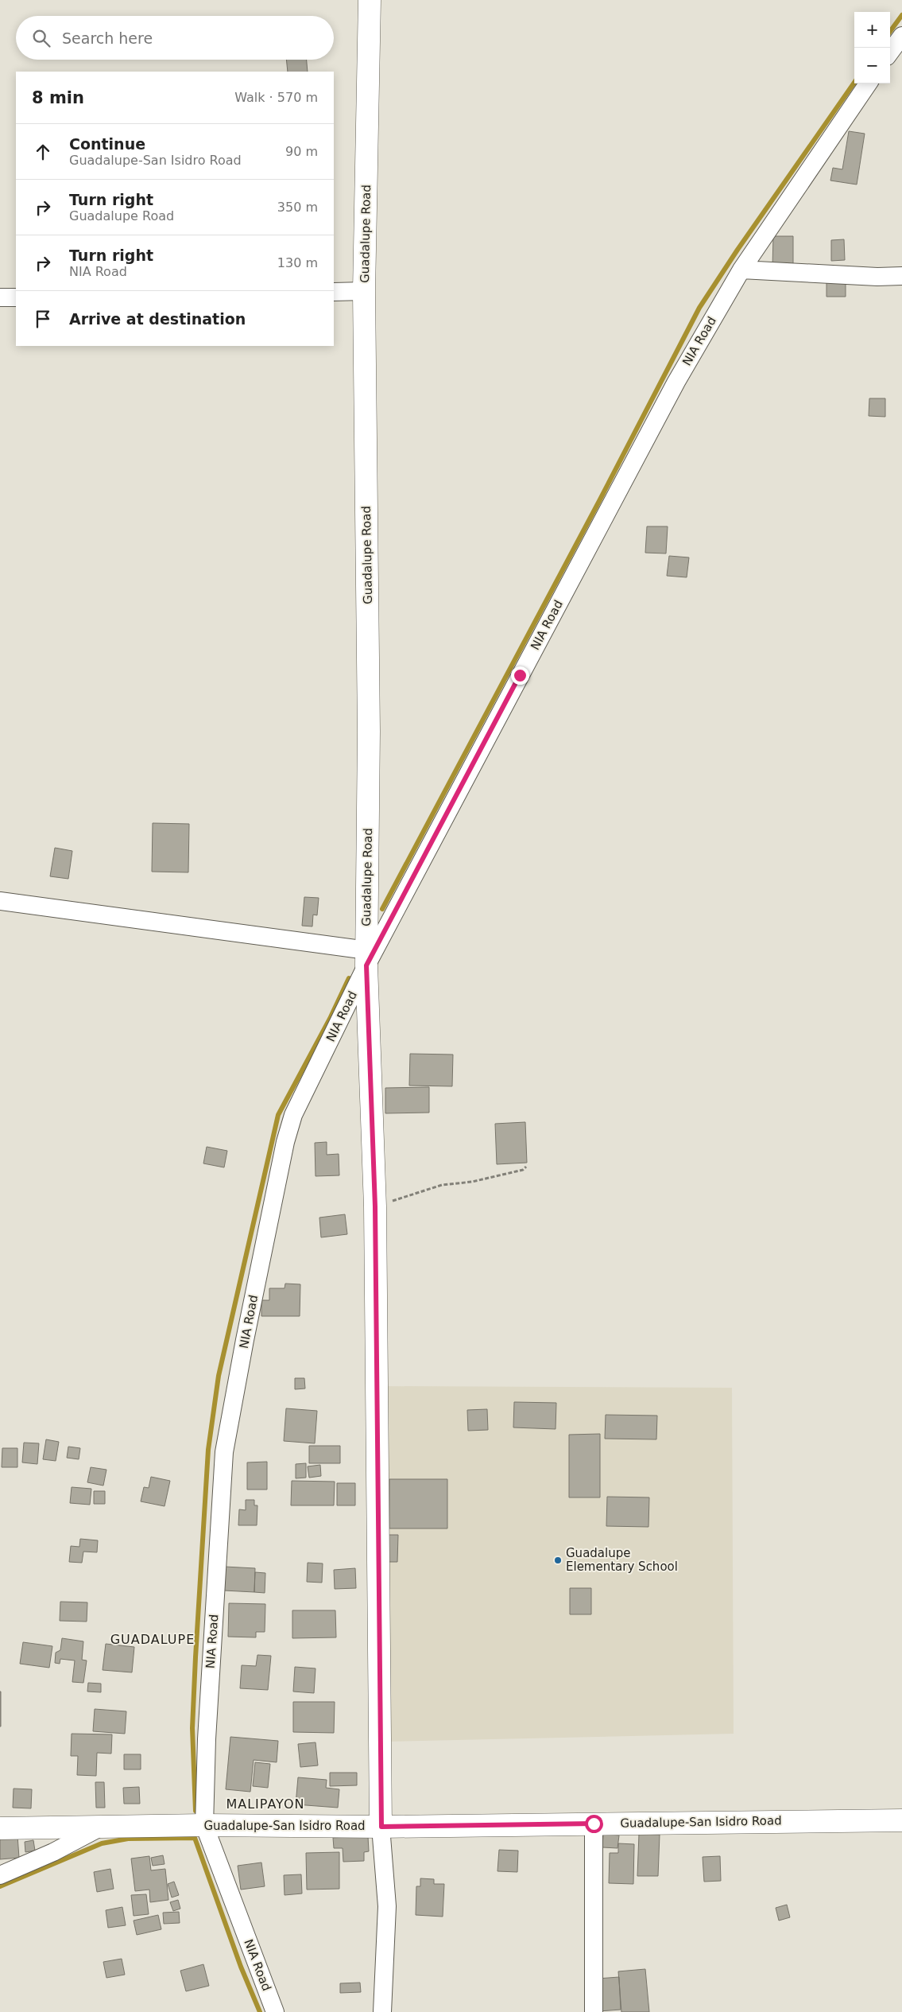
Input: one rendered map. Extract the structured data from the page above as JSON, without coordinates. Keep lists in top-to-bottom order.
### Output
{
  "streets": {
    "street": ["Guadalupe Road", "NIA Road", "Guadalupe-San Isidro Road"]
  },
  "crossings": [
    ["Guadalupe Road", "NIA Road"],
    ["Guadalupe Road", "Guadalupe-San Isidro Road"],
    ["NIA Road", "Guadalupe-San Isidro Road"]
  ],
  "districts": ["GUADALUPE", "MALIPAYON"],
  "places": ["Guadalupe Elementary School"],
  "page": {
    "map_buttons": ["+", "−"],
    "search": "Search here",
    "heading": ["8 min", "Walk · 570 m"],
    "list": [
      ["Continue", "Guadalupe-San Isidro Road", "90 m"],
      ["Turn right", "Guadalupe Road", "350 m"],
      ["Turn right", "NIA Road", "130 m"],
      "Arrive at destination"
    ]
  }
}
